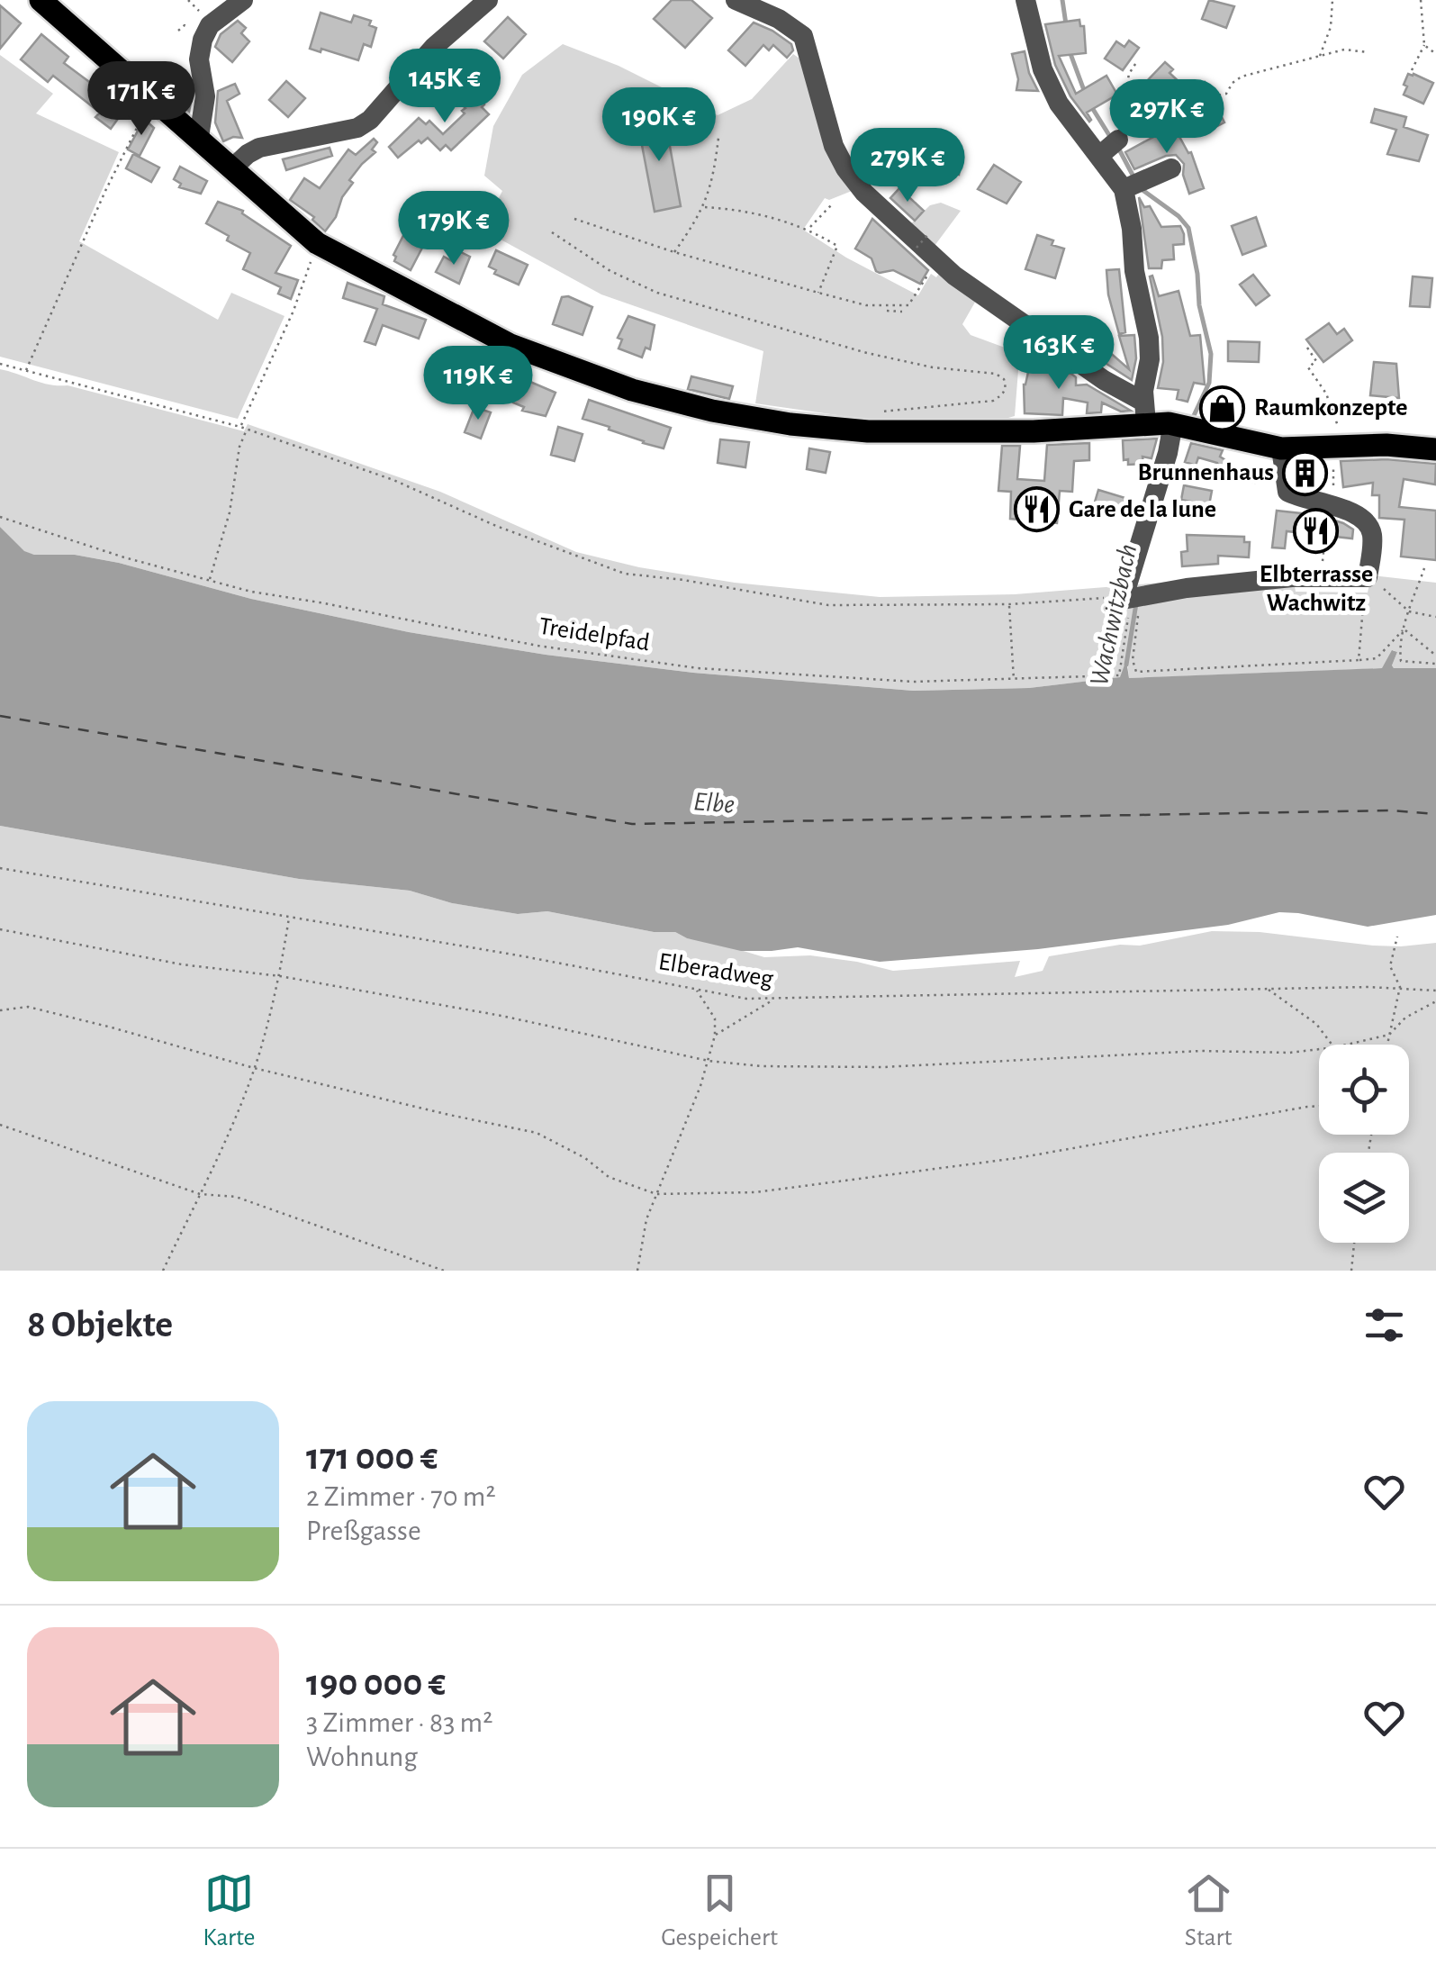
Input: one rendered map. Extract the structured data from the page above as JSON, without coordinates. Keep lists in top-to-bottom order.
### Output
{
  "streets": {
    "path": ["Treidelpfad", "Elberadweg"]
  },
  "water": ["Wachwitzbach", "Elbe"],
  "places": {
    "shop": ["Raumkonzepte"],
    "building": ["Brunnenhaus"],
    "restaurant": ["Gare de la lune", "Elbterrasse Wachwitz"]
  },
  "page": {
    "price": [
      "145K €",
      "171K €",
      "297K €",
      "190K €",
      "279K €",
      "179K €",
      "163K €",
      "119K €"
    ],
    "heading": "8 Objekte",
    "list": [
      {
        "name": "171 000 €",
        "note": "2 Zimmer · 70 m² · Preßgasse"
      },
      {
        "name": "190 000 €",
        "note": "3 Zimmer · 83 m² · Wohnung"
      }
    ],
    "tabs": ["Karte", "Gespeichert", "Start"]
  }
}
